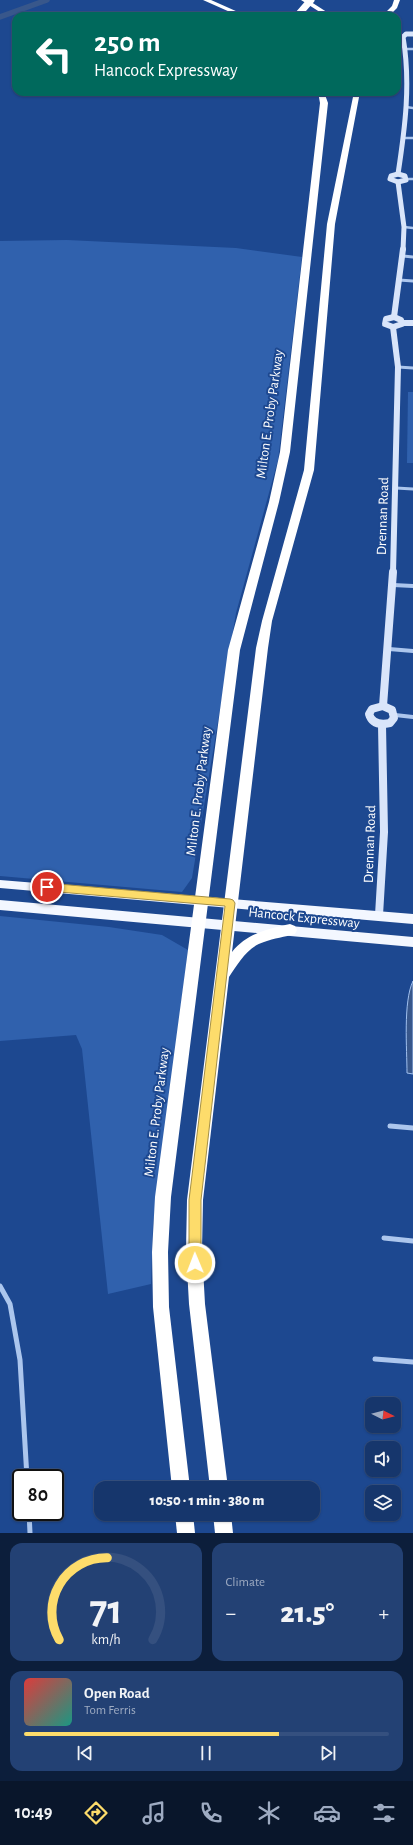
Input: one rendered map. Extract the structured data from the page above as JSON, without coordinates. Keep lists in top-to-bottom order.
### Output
{
  "streets": {
    "highway": ["Milton E. Proby Parkway"],
    "main road": ["Hancock Expressway"],
    "street": ["Drennan Road"]
  },
  "crossings": [
    ["Milton E. Proby Parkway", "Hancock Expressway"],
    ["Drennan Road", "Hancock Expressway"]
  ],
  "north": "right",
  "page": {
    "turn": ["250 m", "Hancock Expressway"],
    "limit": "80",
    "trip": "10:50 · 1 min · 380 m",
    "tile": "Climate",
    "heat": ["−", "21.5°", "+"],
    "song": ["Open Road", "Tom Ferris"],
    "tabs": "10:49",
    "gauge": ["71", "km/h"]
  }
}
